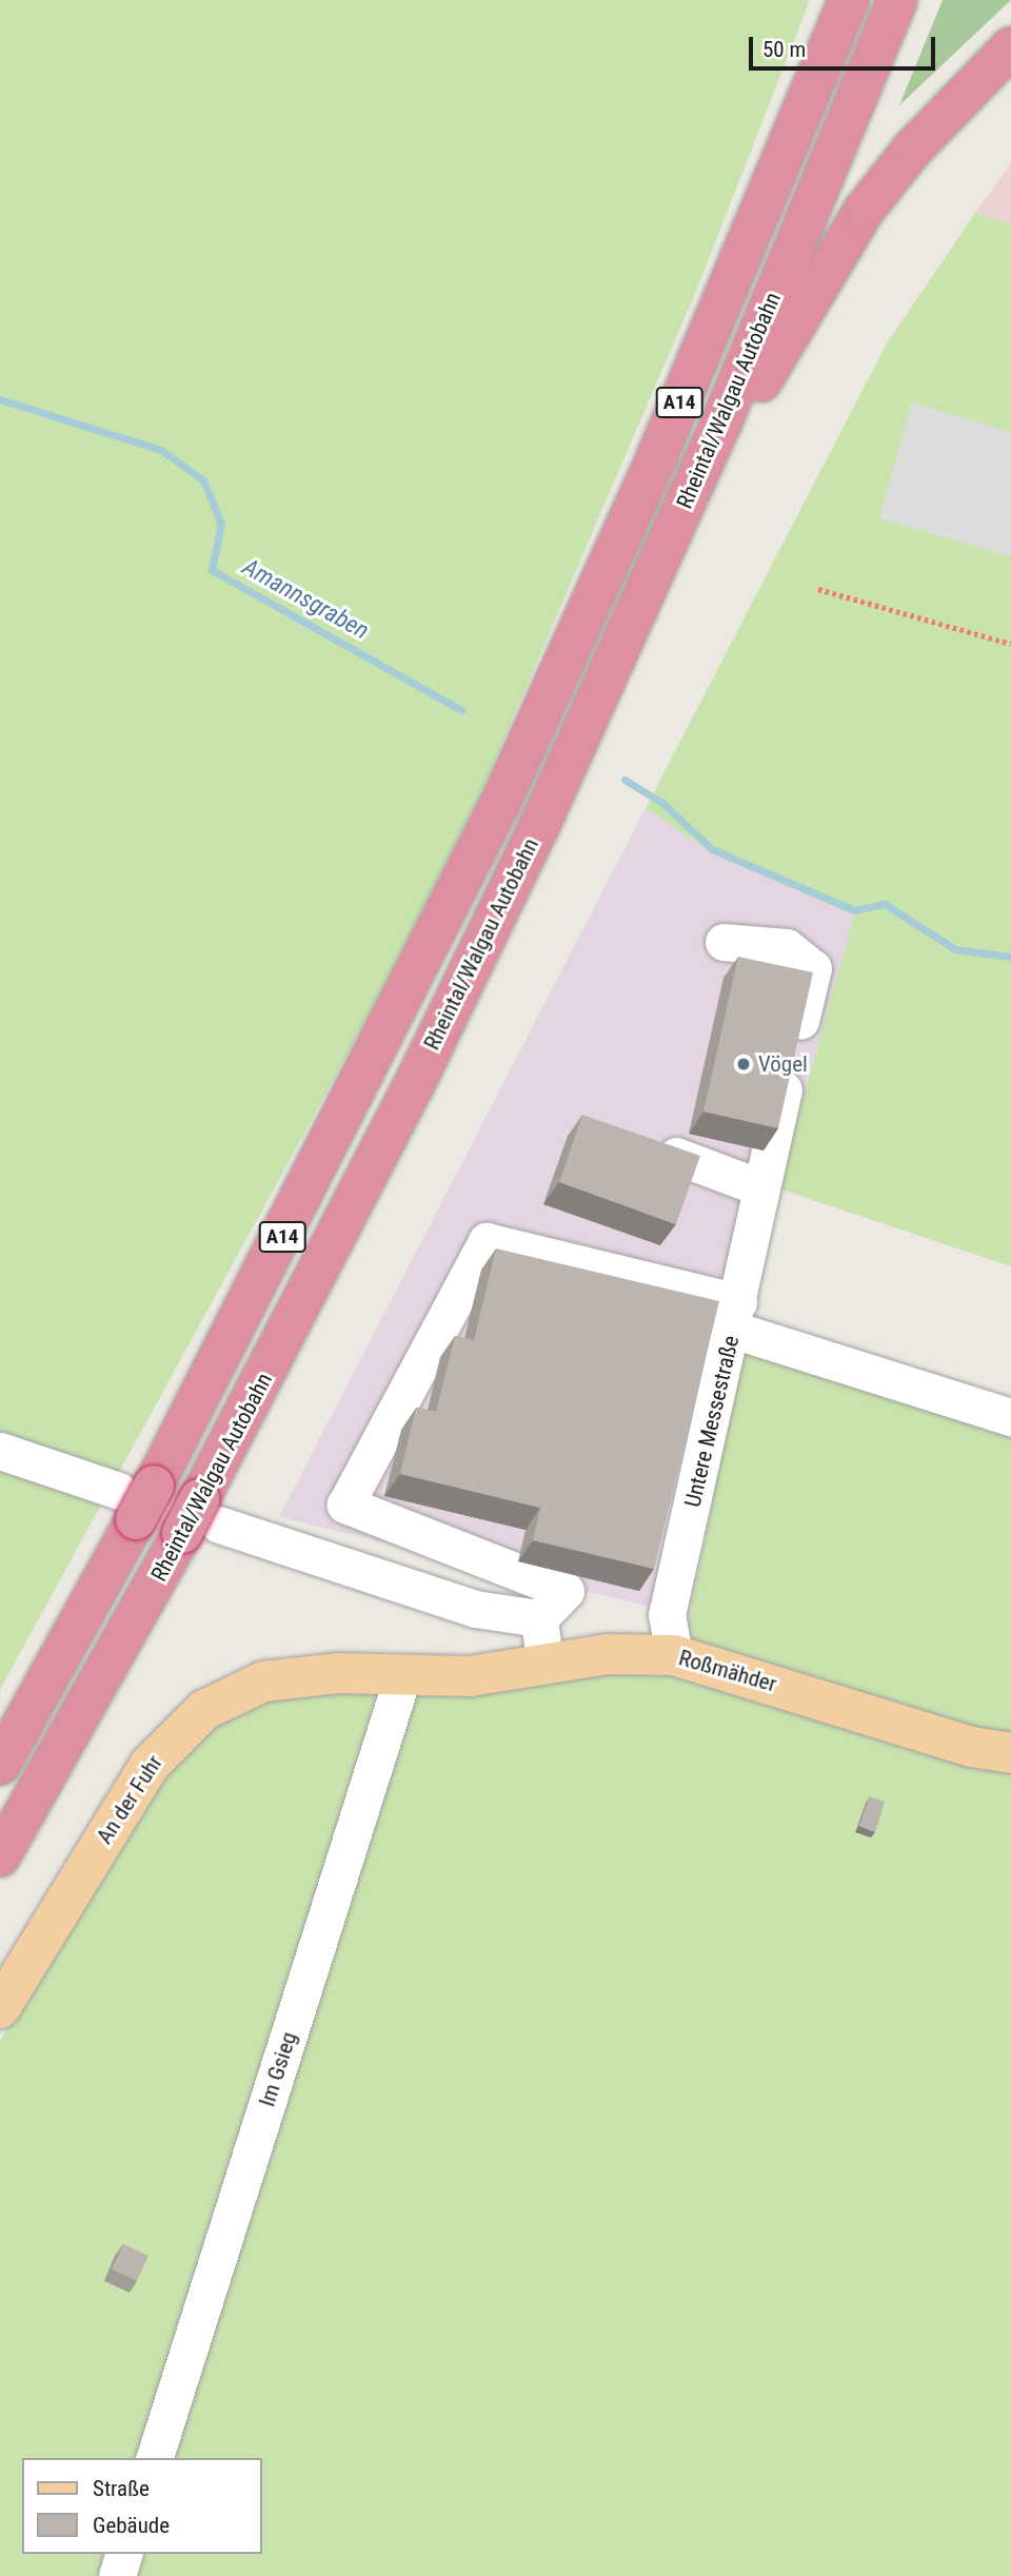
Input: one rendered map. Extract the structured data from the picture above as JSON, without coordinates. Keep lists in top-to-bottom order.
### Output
{
  "streets": {
    "highway": ["Rheintal/Walgau Autobahn", "A14"],
    "main road": ["Roßmähder", "An der Fuhr"],
    "street": ["Untere Messestraße", "Im Gsieg"]
  },
  "crossings": [
    ["Untere Messestraße", "Roßmähder"],
    ["Roßmähder", "An der Fuhr"],
    ["An der Fuhr", "Im Gsieg"]
  ],
  "water": ["Amannsgraben"],
  "places": ["Vögel"],
  "legend": ["Straße", "Gebäude"],
  "scale_bar": "50 m"
}
